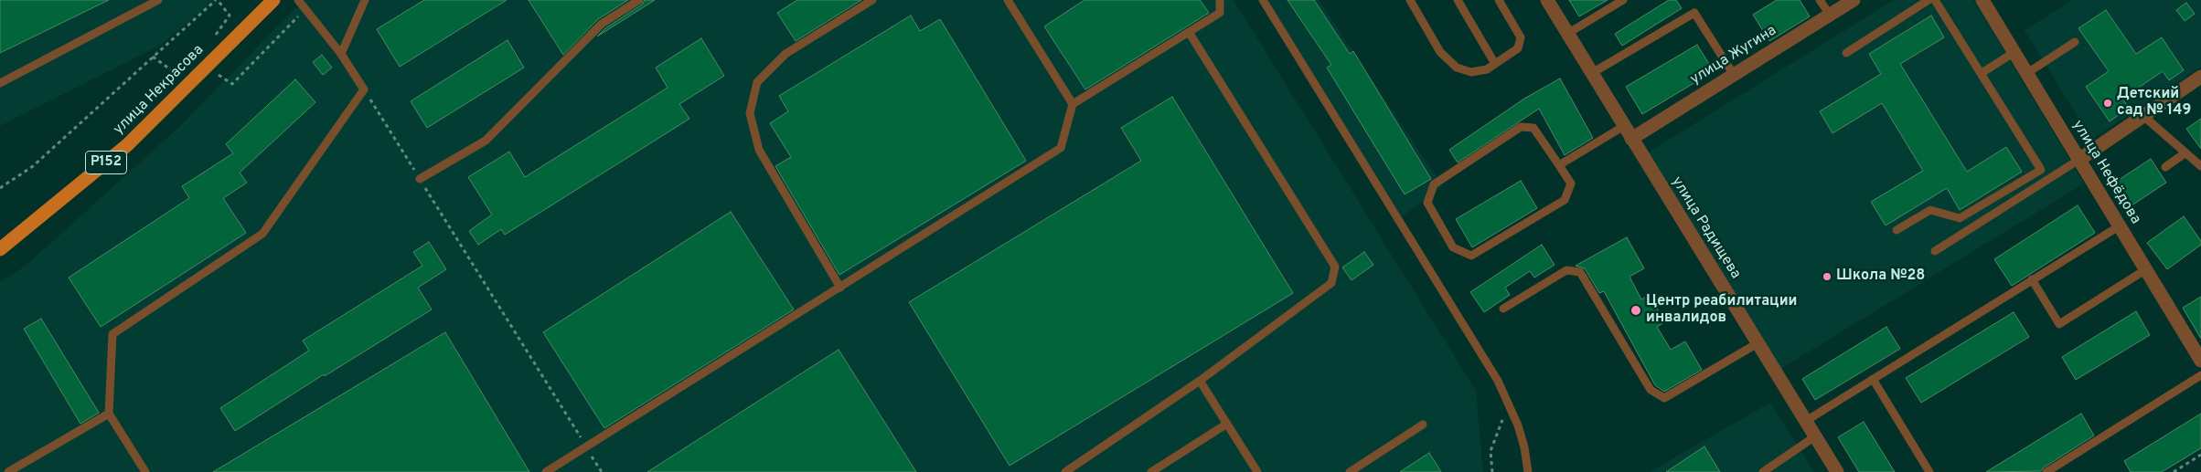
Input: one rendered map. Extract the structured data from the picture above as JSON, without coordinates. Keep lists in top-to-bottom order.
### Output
{
  "streets": {
    "main road": ["улица Некрасова", "Р152"],
    "street": ["улица Жугина", "улица Нефёдова", "улица Радищева"]
  },
  "crossings": [
    ["улица Жугина", "улица Радищева"]
  ],
  "places": ["Детский сад № 149", "Школа №28", "Центр реабилитации инвалидов"]
}
